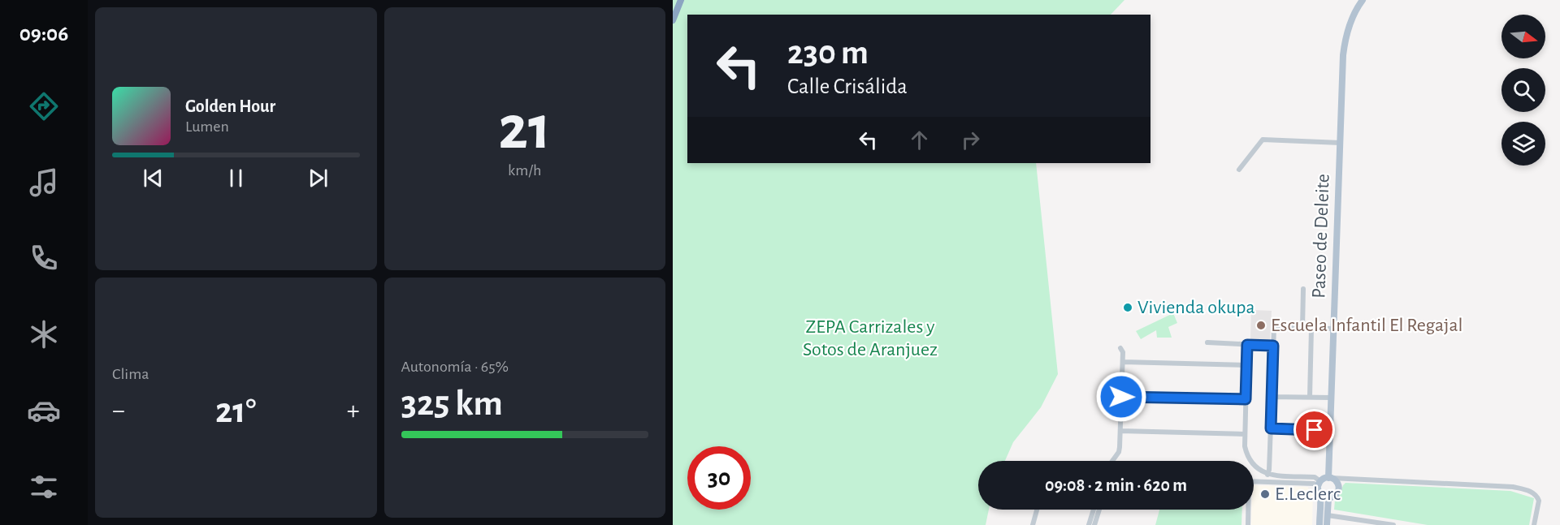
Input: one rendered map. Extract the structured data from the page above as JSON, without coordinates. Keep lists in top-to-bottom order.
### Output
{
  "streets": {
    "main road": ["Paseo de Deleite"]
  },
  "parks": ["ZEPA Carrizales y Sotos de Aranjuez"],
  "places": ["Vivienda okupa", "Escuela Infantil El Regajal", "E.Leclerc"],
  "north": "right",
  "page": {
    "tabs": "09:06",
    "tile": [
      ["21", "km/h"],
      "Clima",
      ["Autonomía · 65%", "325 km"]
    ],
    "turn": ["230 m", "Calle Crisálida"],
    "song": ["Golden Hour", "Lumen"],
    "heat": ["−", "21°", "+"],
    "limit": "30",
    "trip": "09:08 · 2 min · 620 m"
  }
}
